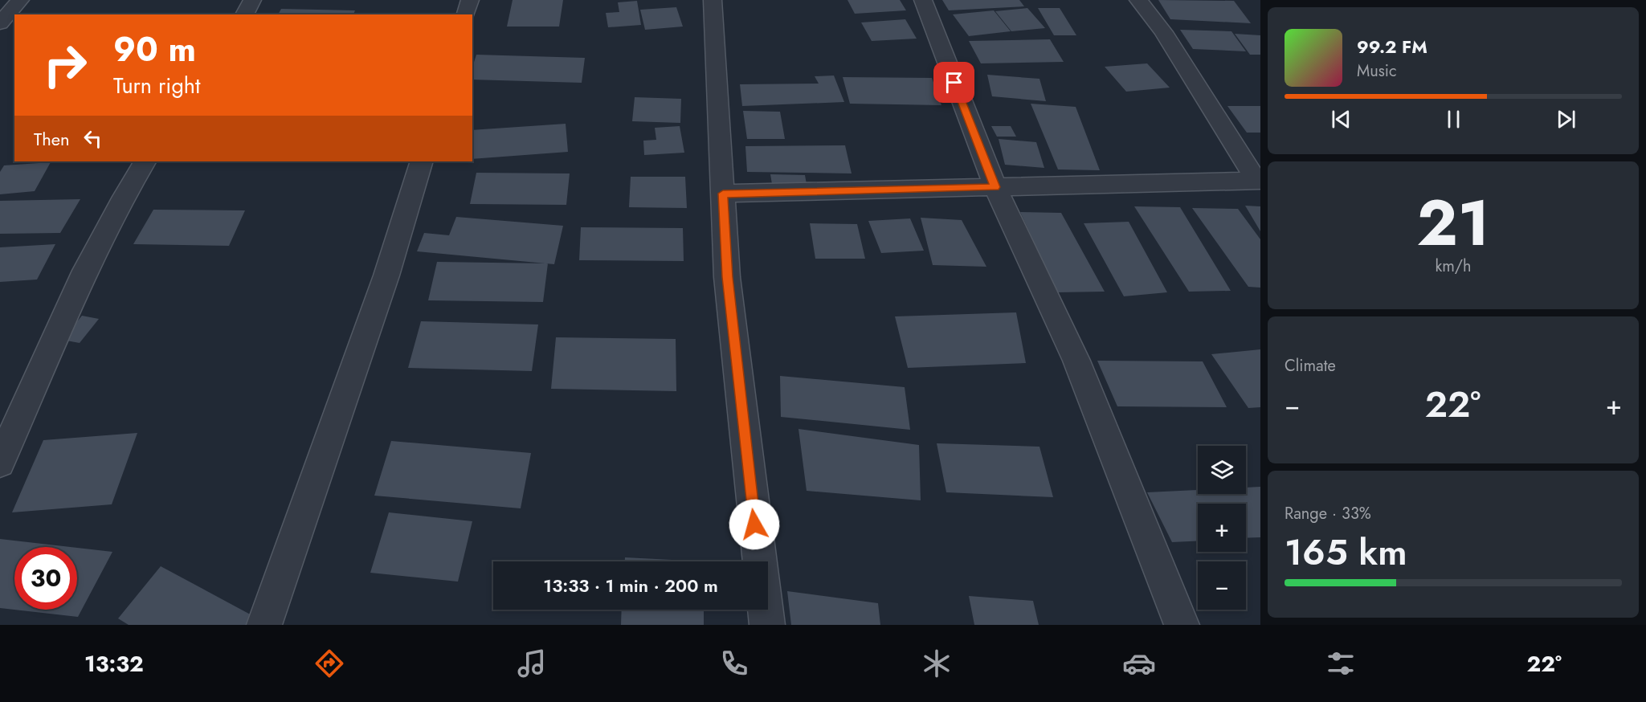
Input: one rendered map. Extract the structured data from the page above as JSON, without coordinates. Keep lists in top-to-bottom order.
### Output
{
  "page": {
    "turn": ["90 m", "Turn right"],
    "song": ["99.2 FM", "Music"],
    "then": "Then",
    "tile": [
      ["21", "km/h"],
      "Climate",
      ["Range · 33%", "165 km"]
    ],
    "heat": ["−", "22°", "+"],
    "map_buttons": ["+", "−"],
    "limit": "30",
    "trip": "13:33 · 1 min · 200 m",
    "tabs": ["13:32", "22°"]
  }
}
